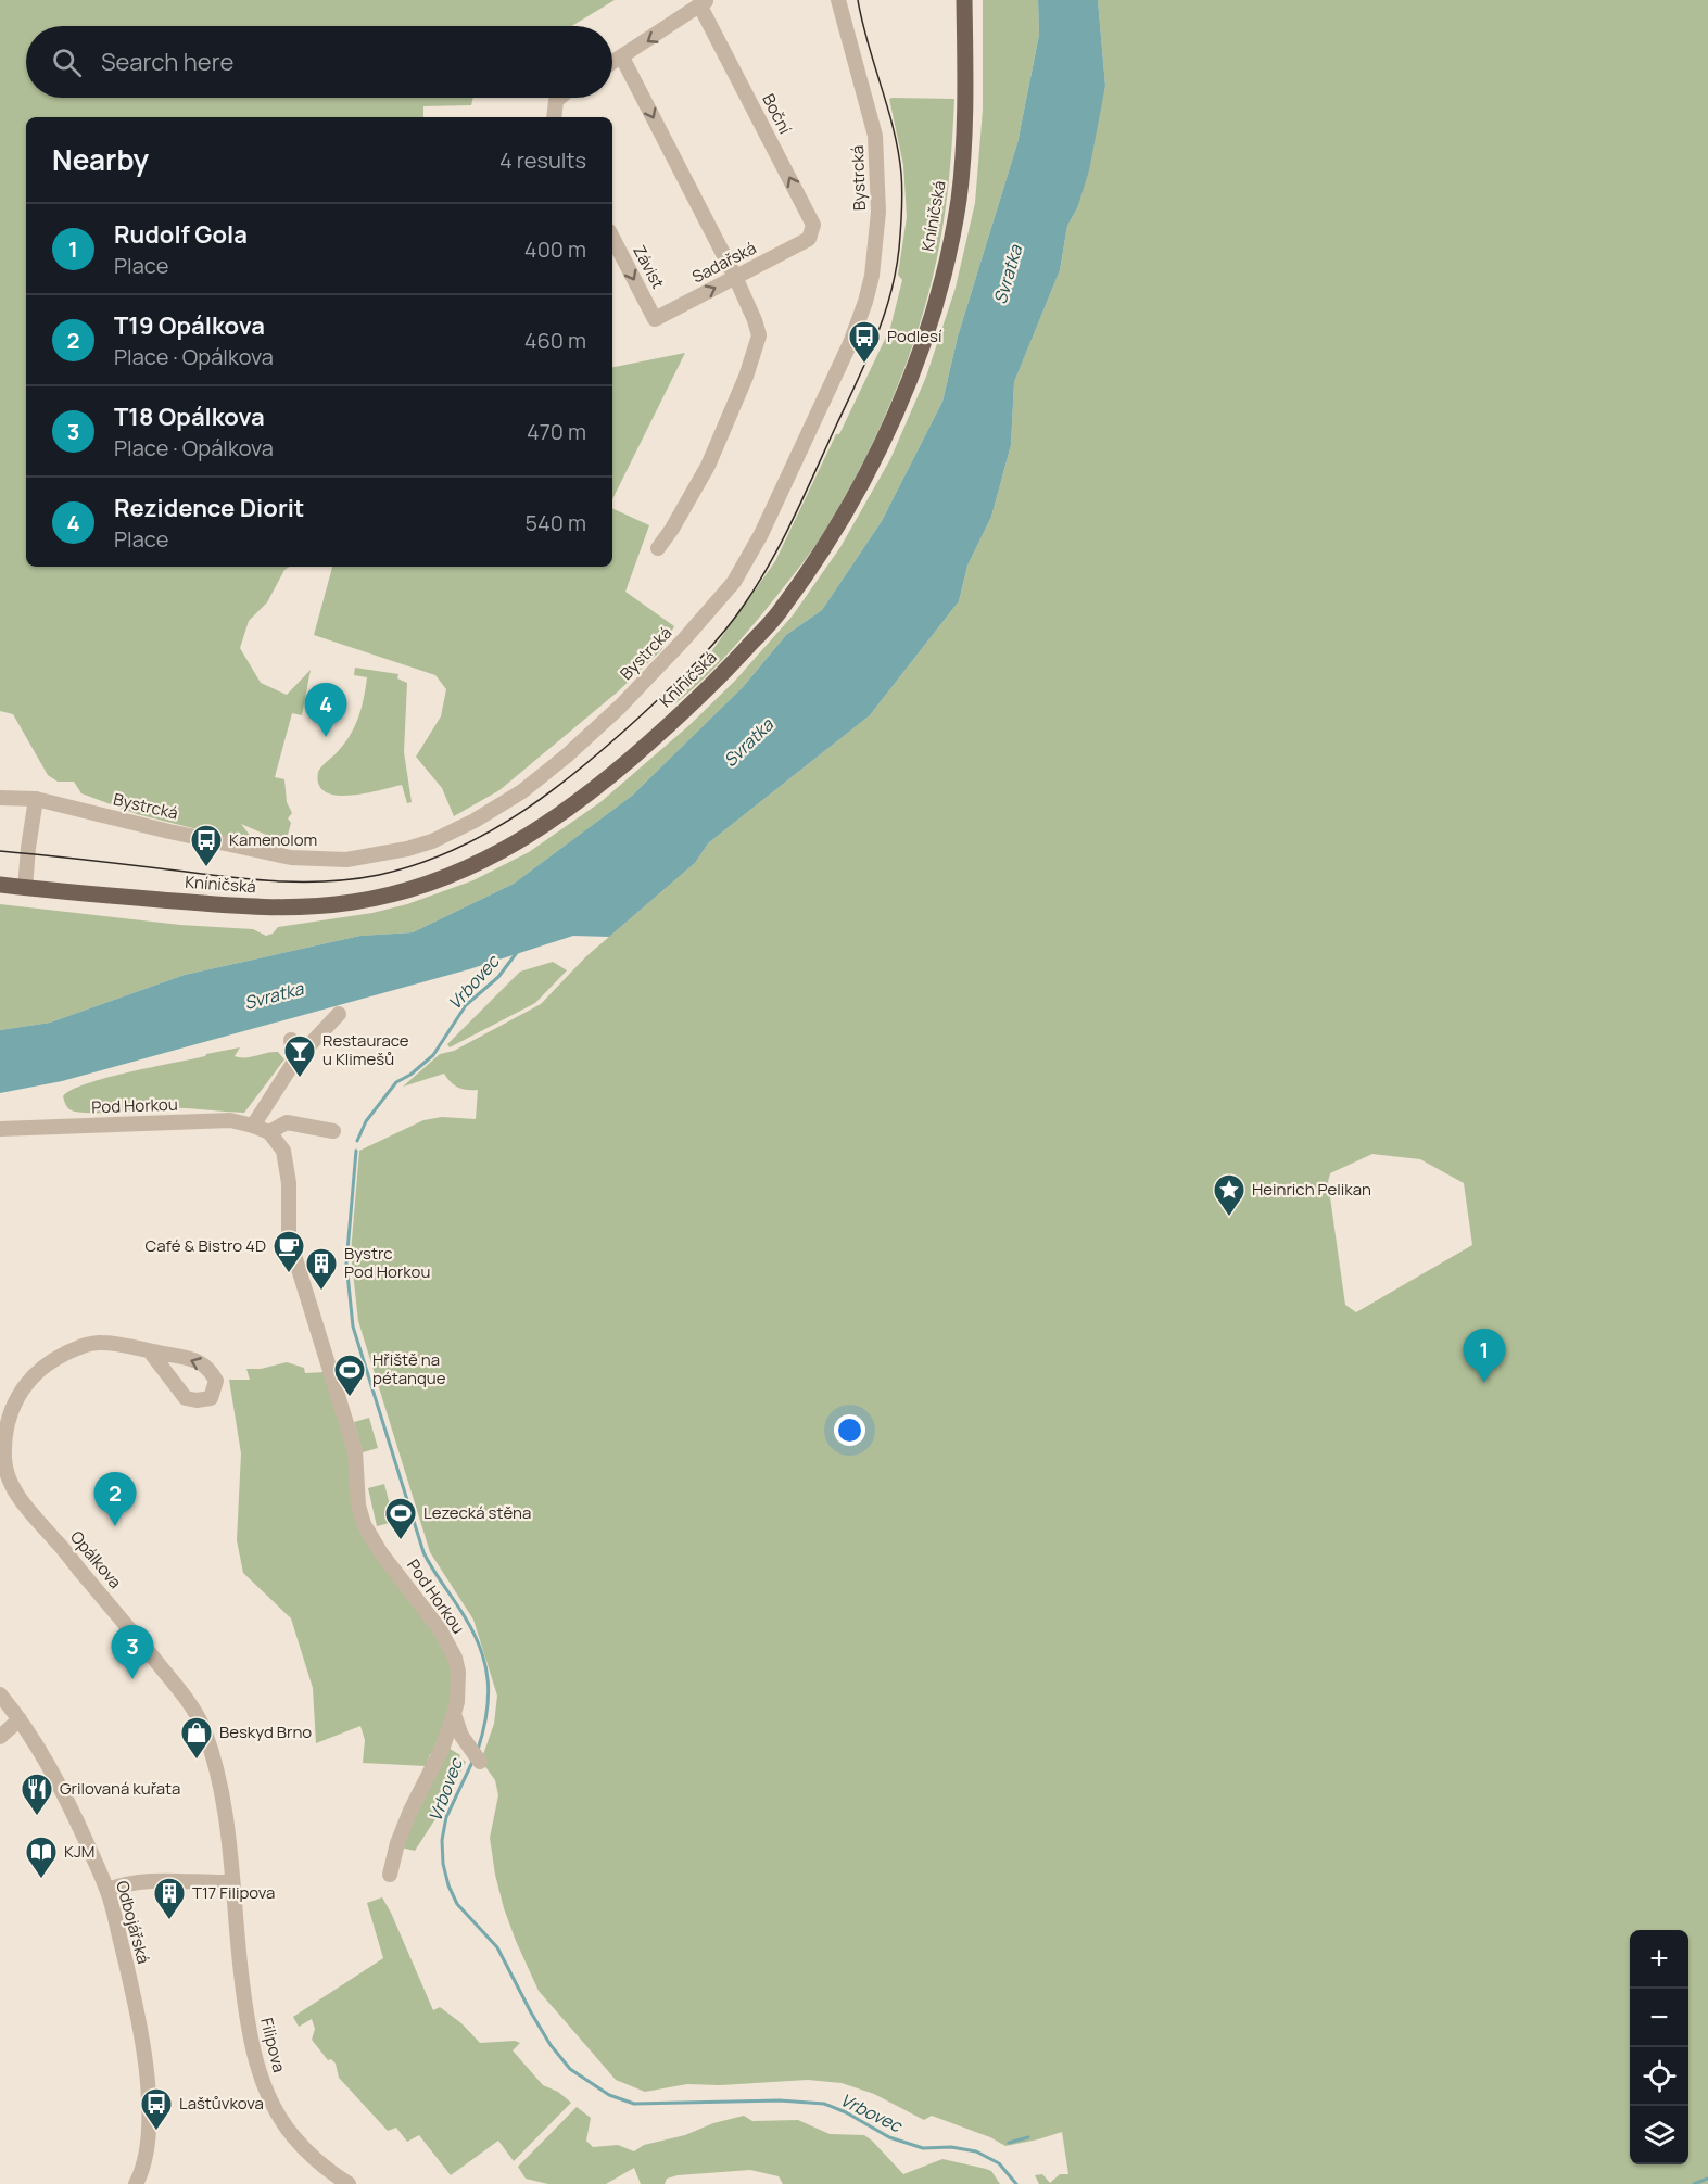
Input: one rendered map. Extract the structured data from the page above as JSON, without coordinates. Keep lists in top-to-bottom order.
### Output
{
  "streets": {
    "main road": ["Kníničská"],
    "street": [
      "Boční",
      "Bystrcká",
      "Sadařská",
      "Závist",
      "Pod Horkou",
      "Opálkova",
      "Odbojářská",
      "Filipova"
    ]
  },
  "crossings": [
    ["Boční", "Sadařská"],
    ["Sadařská", "Závist"],
    ["Opálkova", "Filipova"]
  ],
  "one_way": ["Sadařská"],
  "water": ["Svratka", "Vrbovec"],
  "places": {
    "bus stop": ["Podlesí", "Kamenolom", "Laštůvkova"],
    "bar": ["Restaurace u Klimešů"],
    "place": ["Heinrich Pelikan"],
    "cafe": ["Café & Bistro 4D"],
    "building": ["Bystrc Pod Horkou", "T17 Filipova"],
    "sports": ["Hřiště na pétanque", "Lezecká stěna"],
    "shop": ["Beskyd Brno"],
    "restaurant": ["Grilovaná kuřata"],
    "library": ["KJM"]
  },
  "page": {
    "search": "Search here",
    "heading": ["Nearby", "4 results"],
    "list": [
      {
        "mark": "1",
        "name": "Rudolf Gola",
        "note": "Place",
        "value": "400 m"
      },
      {
        "mark": "2",
        "name": "T19 Opálkova",
        "note": "Place · Opálkova",
        "value": "460 m"
      },
      {
        "mark": "3",
        "name": "T18 Opálkova",
        "note": "Place · Opálkova",
        "value": "470 m"
      },
      {
        "mark": "4",
        "name": "Rezidence Diorit",
        "note": "Place",
        "value": "540 m"
      }
    ],
    "pins": [
      "4",
      "1",
      "2",
      "3"
    ],
    "map_buttons": ["+", "−"]
  }
}
